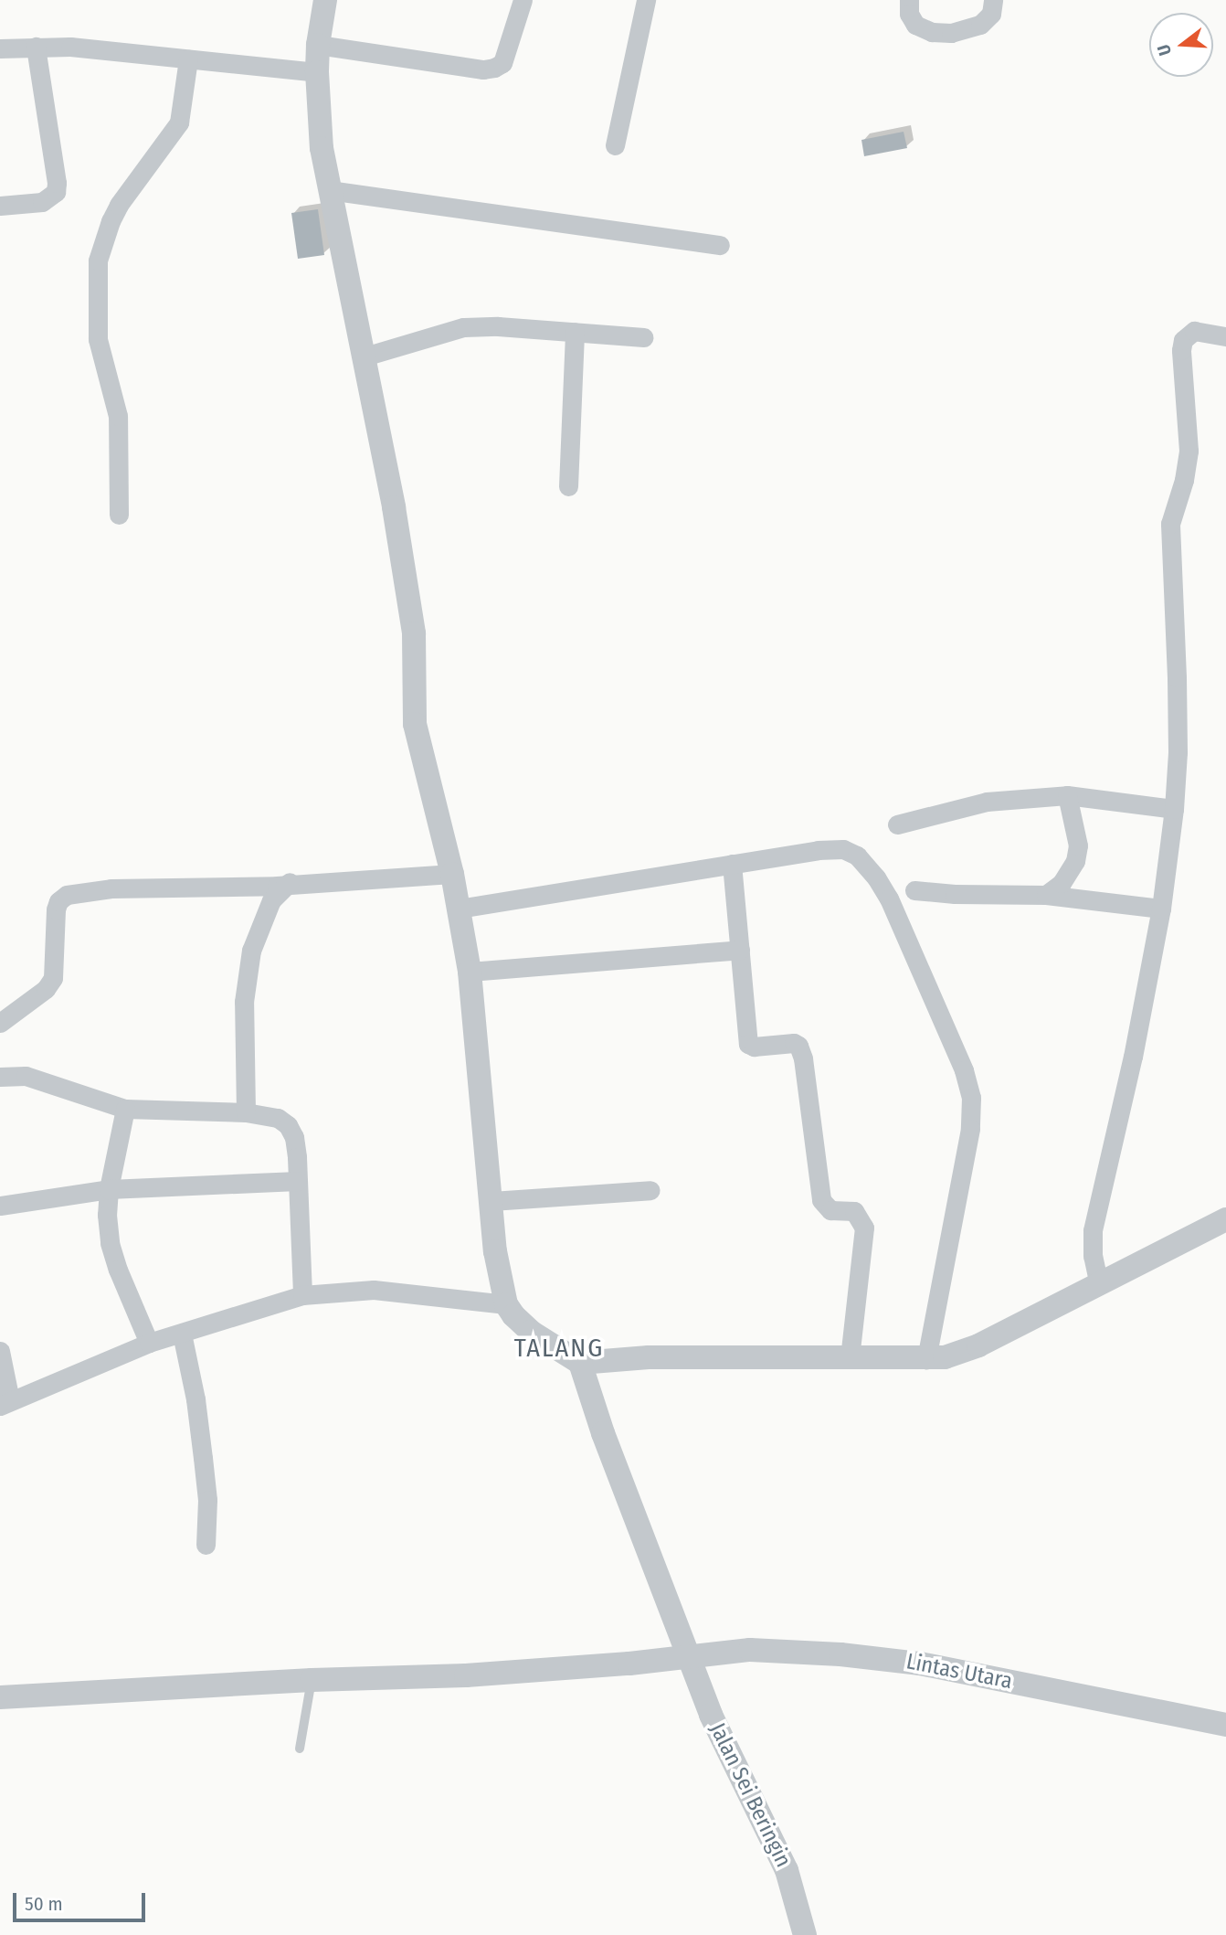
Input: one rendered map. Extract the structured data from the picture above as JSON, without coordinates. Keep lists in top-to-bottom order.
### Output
{
  "streets": {
    "street": ["Lintas Utara", "Jalan Sei Beringin"]
  },
  "crossings": [
    ["Lintas Utara", "Jalan Sei Beringin"]
  ],
  "districts": ["TALANG"],
  "scale_bar": "50 m",
  "north": "left"
}
